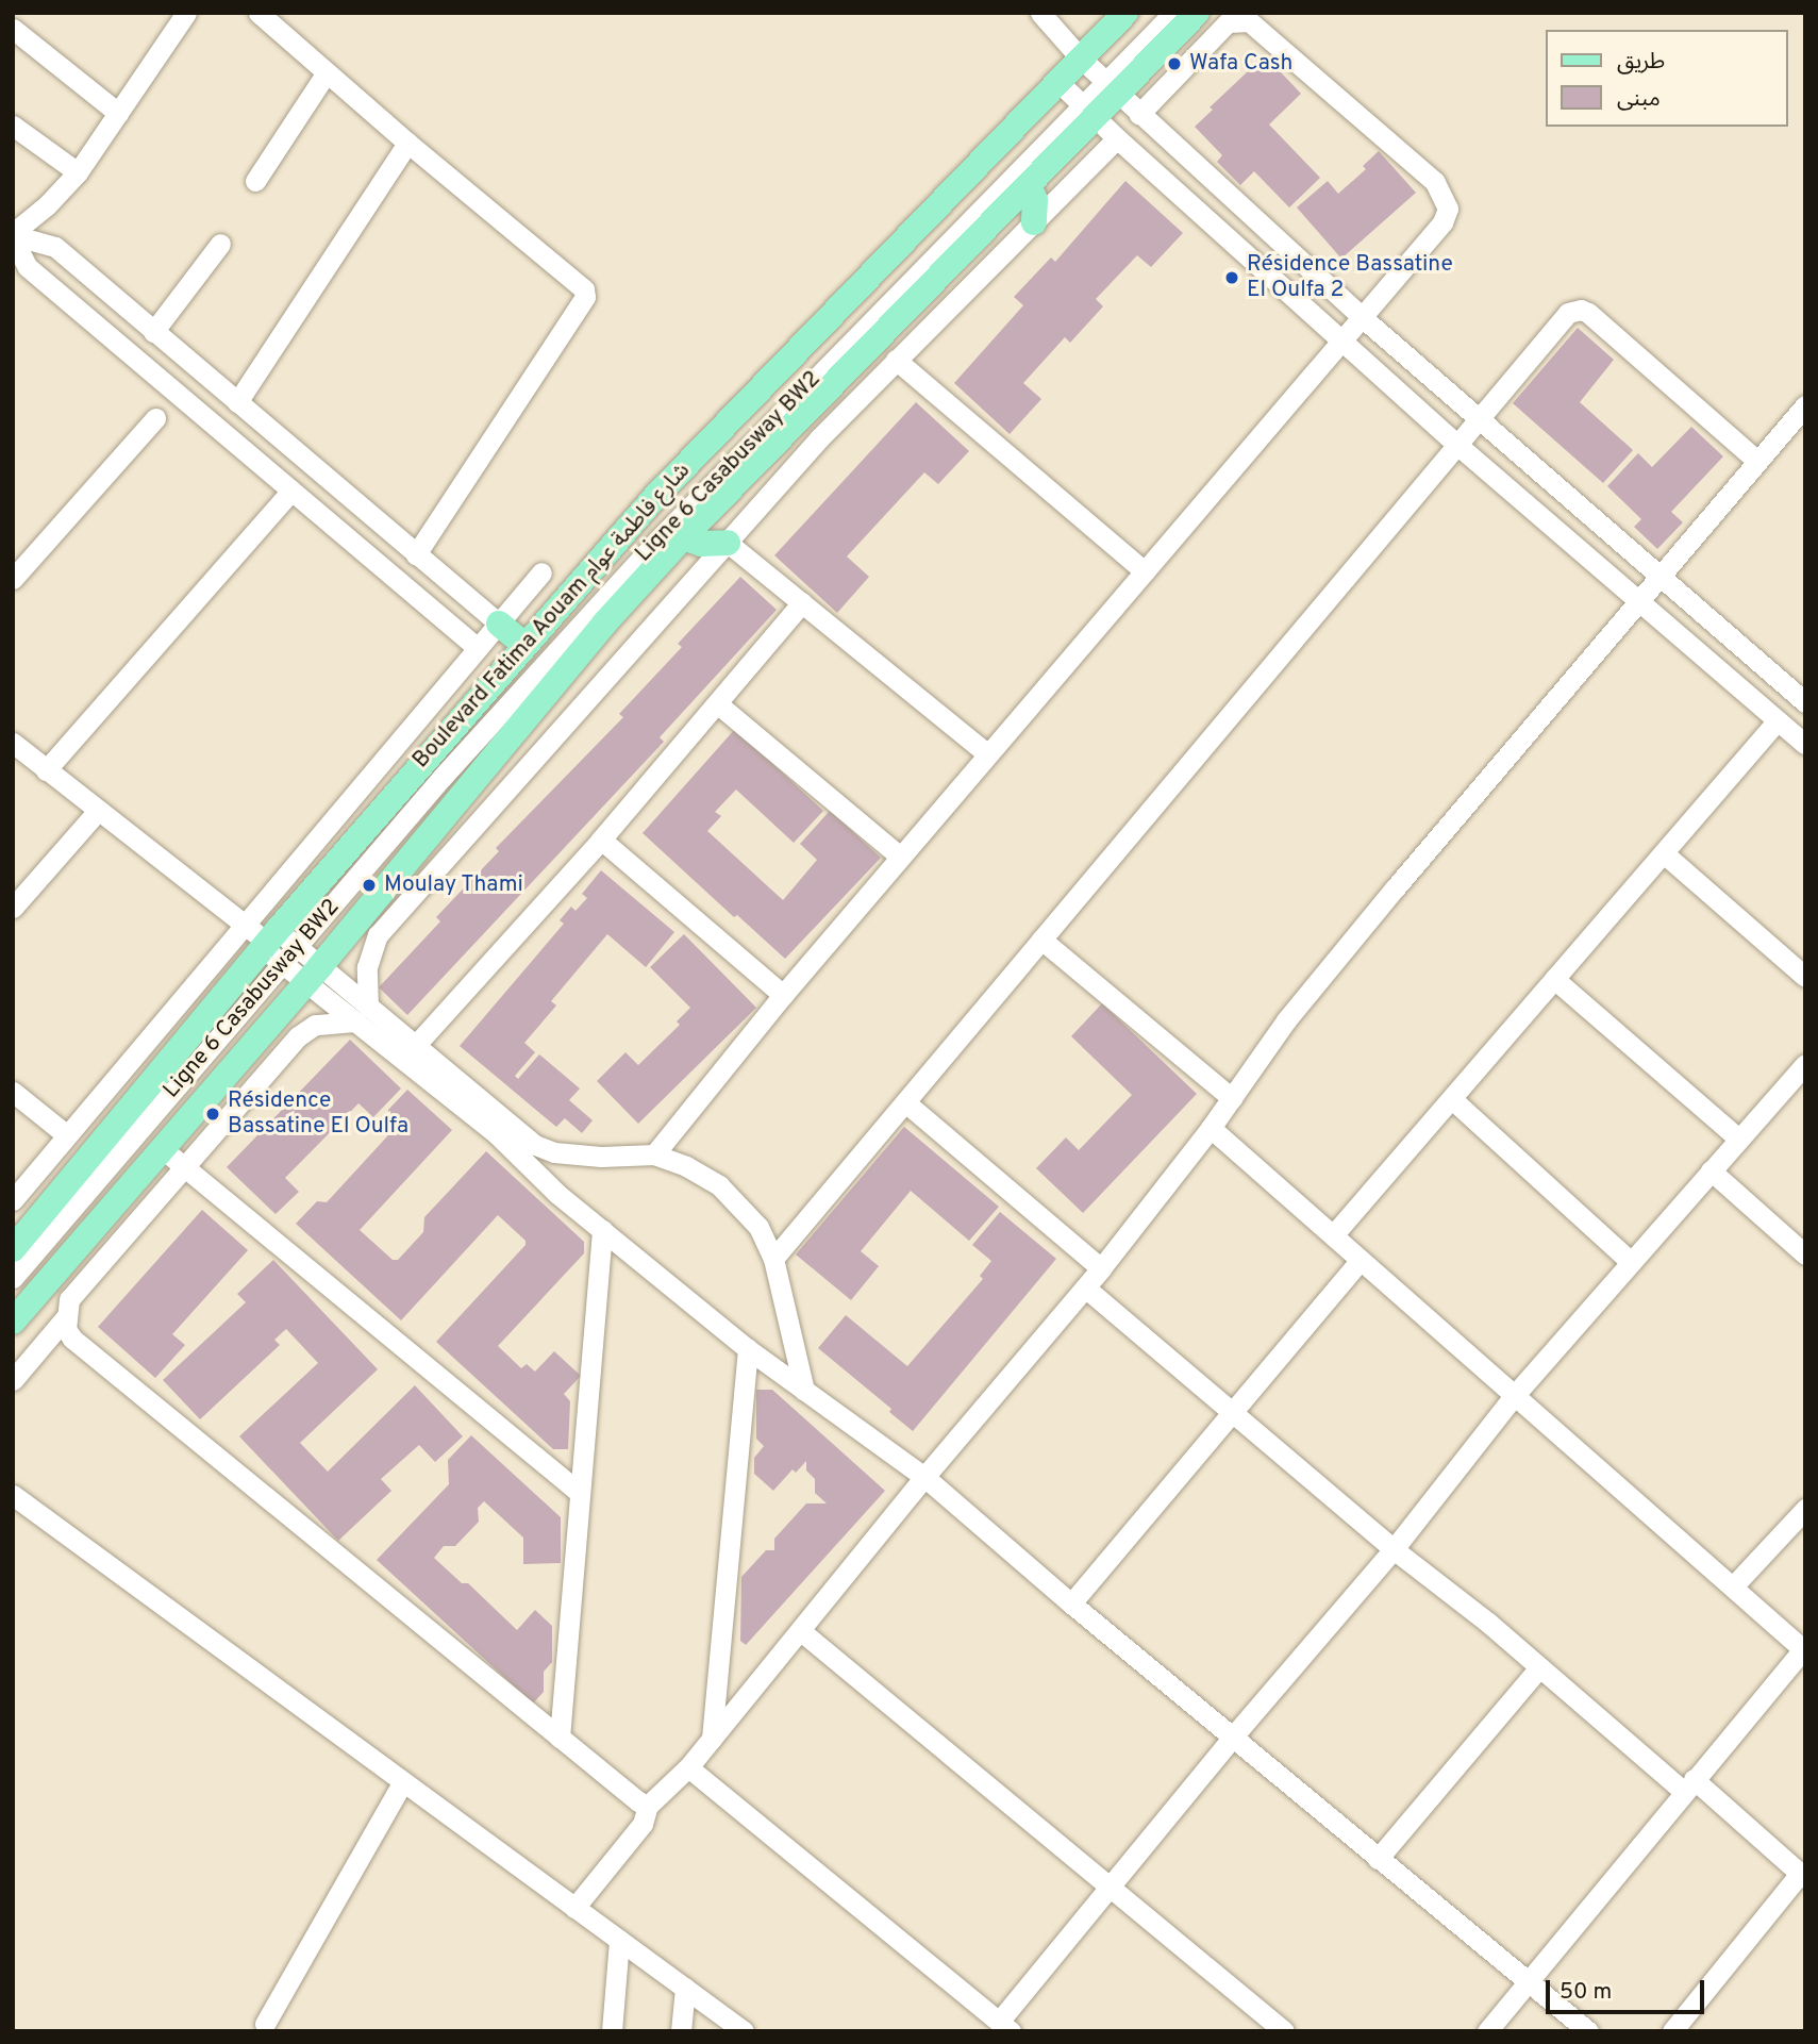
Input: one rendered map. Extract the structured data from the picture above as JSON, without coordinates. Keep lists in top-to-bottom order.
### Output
{
  "streets": {
    "main road": ["Boulevard Fatima Aouam شارع فاطمة عوام"],
    "street": ["Ligne 6 Casabusway BW2"]
  },
  "crossings": [
    ["Ligne 6 Casabusway BW2", "Boulevard Fatima Aouam شارع فاطمة عوام"]
  ],
  "places": [
    "Wafa Cash",
    "Résidence Bassatine El Oulfa 2",
    "Moulay Thami",
    "Résidence Bassatine El Oulfa"
  ],
  "legend": ["طريق", "مبنى"],
  "scale_bar": "50 m"
}
